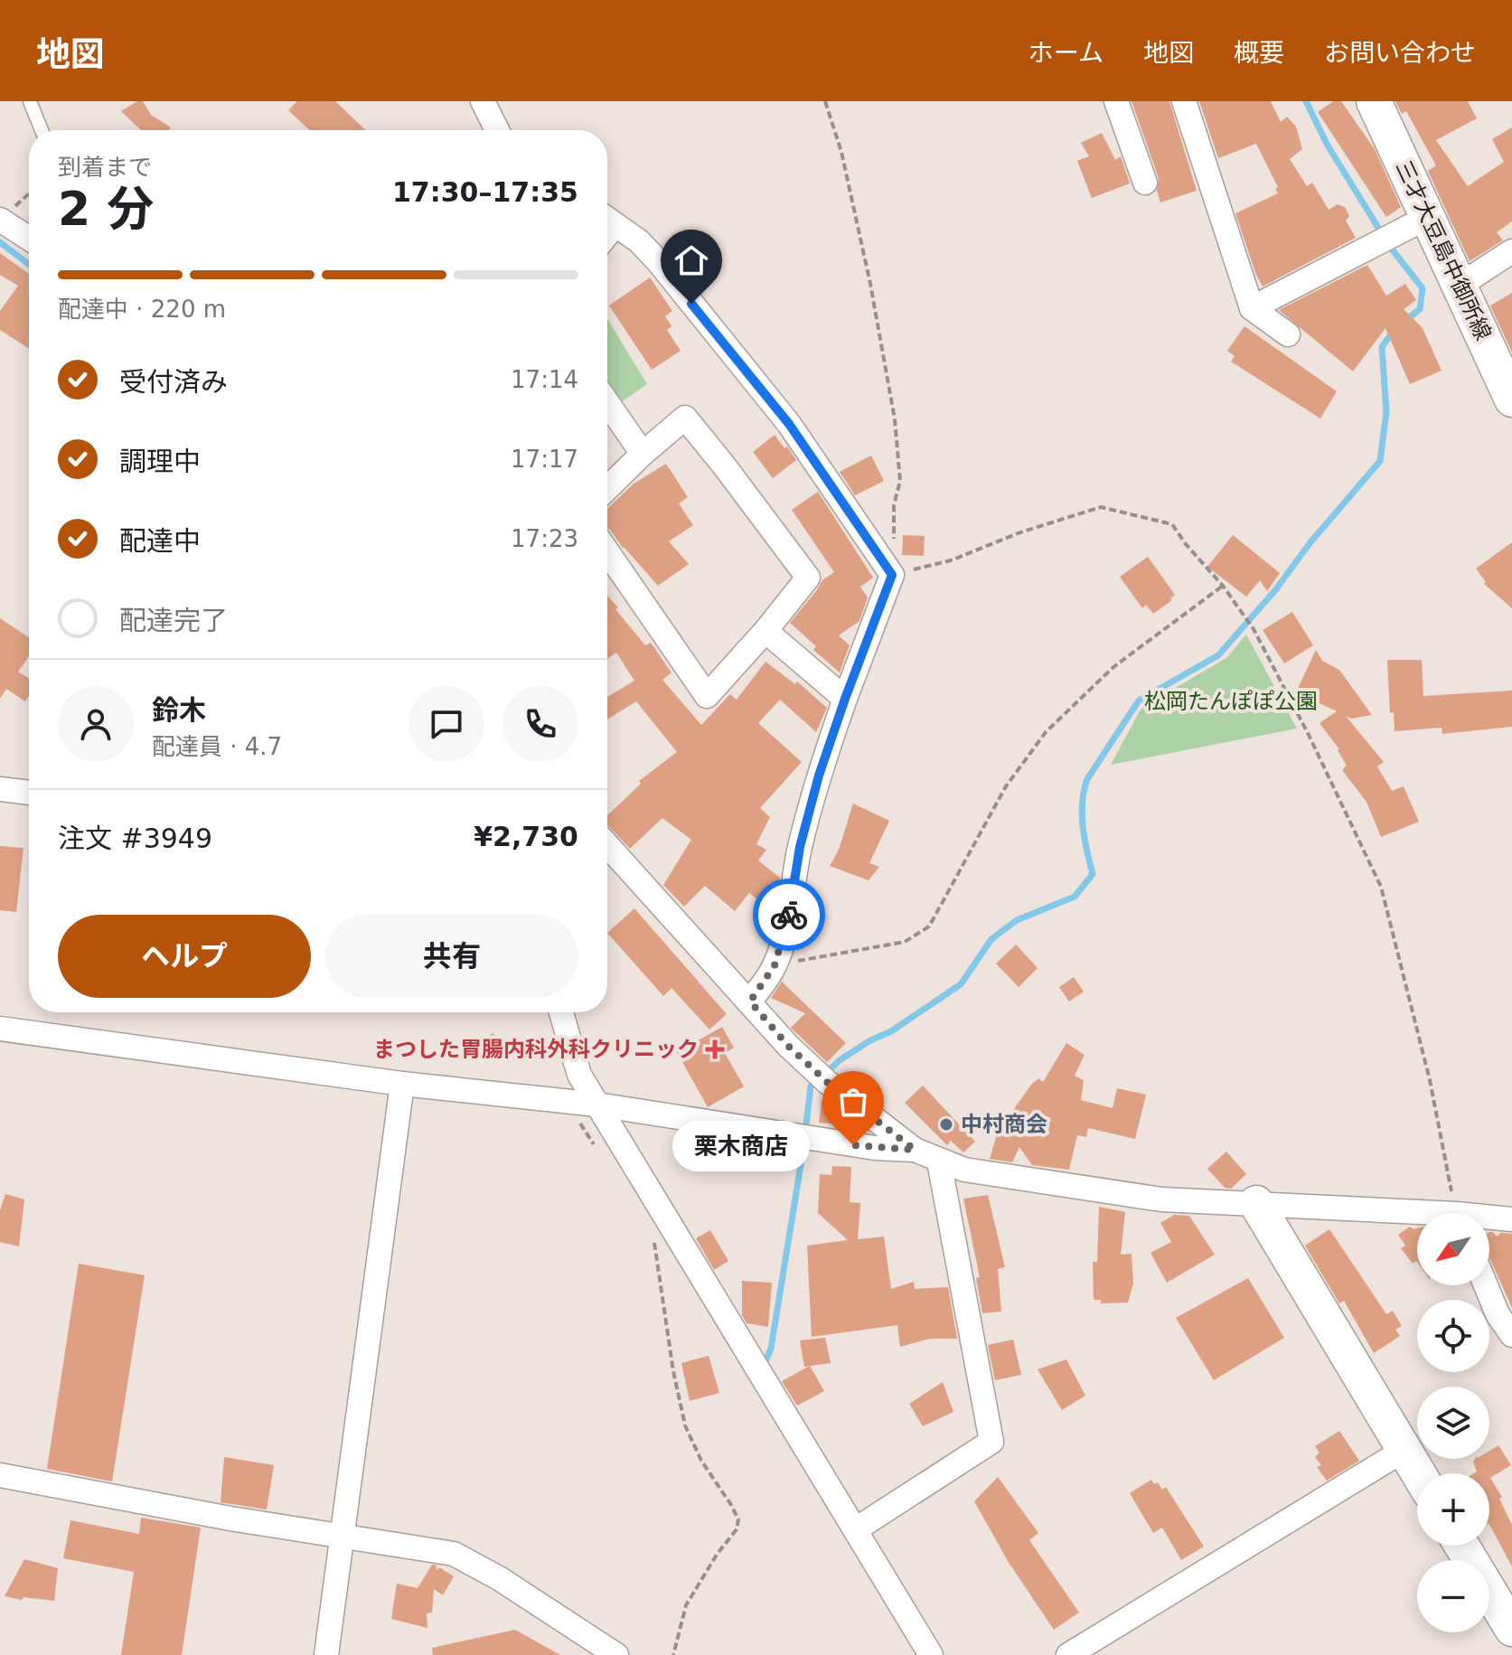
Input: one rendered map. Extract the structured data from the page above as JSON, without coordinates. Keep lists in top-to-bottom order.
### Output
{
  "streets": {
    "street": ["三才大豆島中御所線"]
  },
  "parks": ["松岡たんぽぽ公園"],
  "places": {
    "health": ["まつした胃腸内科外科クリニック"],
    "other": ["中村商会", "栗木商店"]
  },
  "north": "bottom left",
  "page": {
    "header": "地図",
    "nav": [
      "ホーム",
      "地図",
      "概要",
      "お問い合わせ"
    ],
    "heading": ["2 分", "到着まで", "17:30–17:35"],
    "panel": [
      "鈴木",
      "配達員 · 4.7",
      "注文 #3949",
      "¥2,730"
    ],
    "bar": "配達中 · 220 m",
    "list": [
      ["受付済み", "17:14"],
      ["調理中", "17:17"],
      ["配達中", "17:23"],
      "配達完了"
    ],
    "buttons": ["ヘルプ", "共有"],
    "bubble": "栗木商店",
    "map_buttons": ["+", "−"]
  }
}
